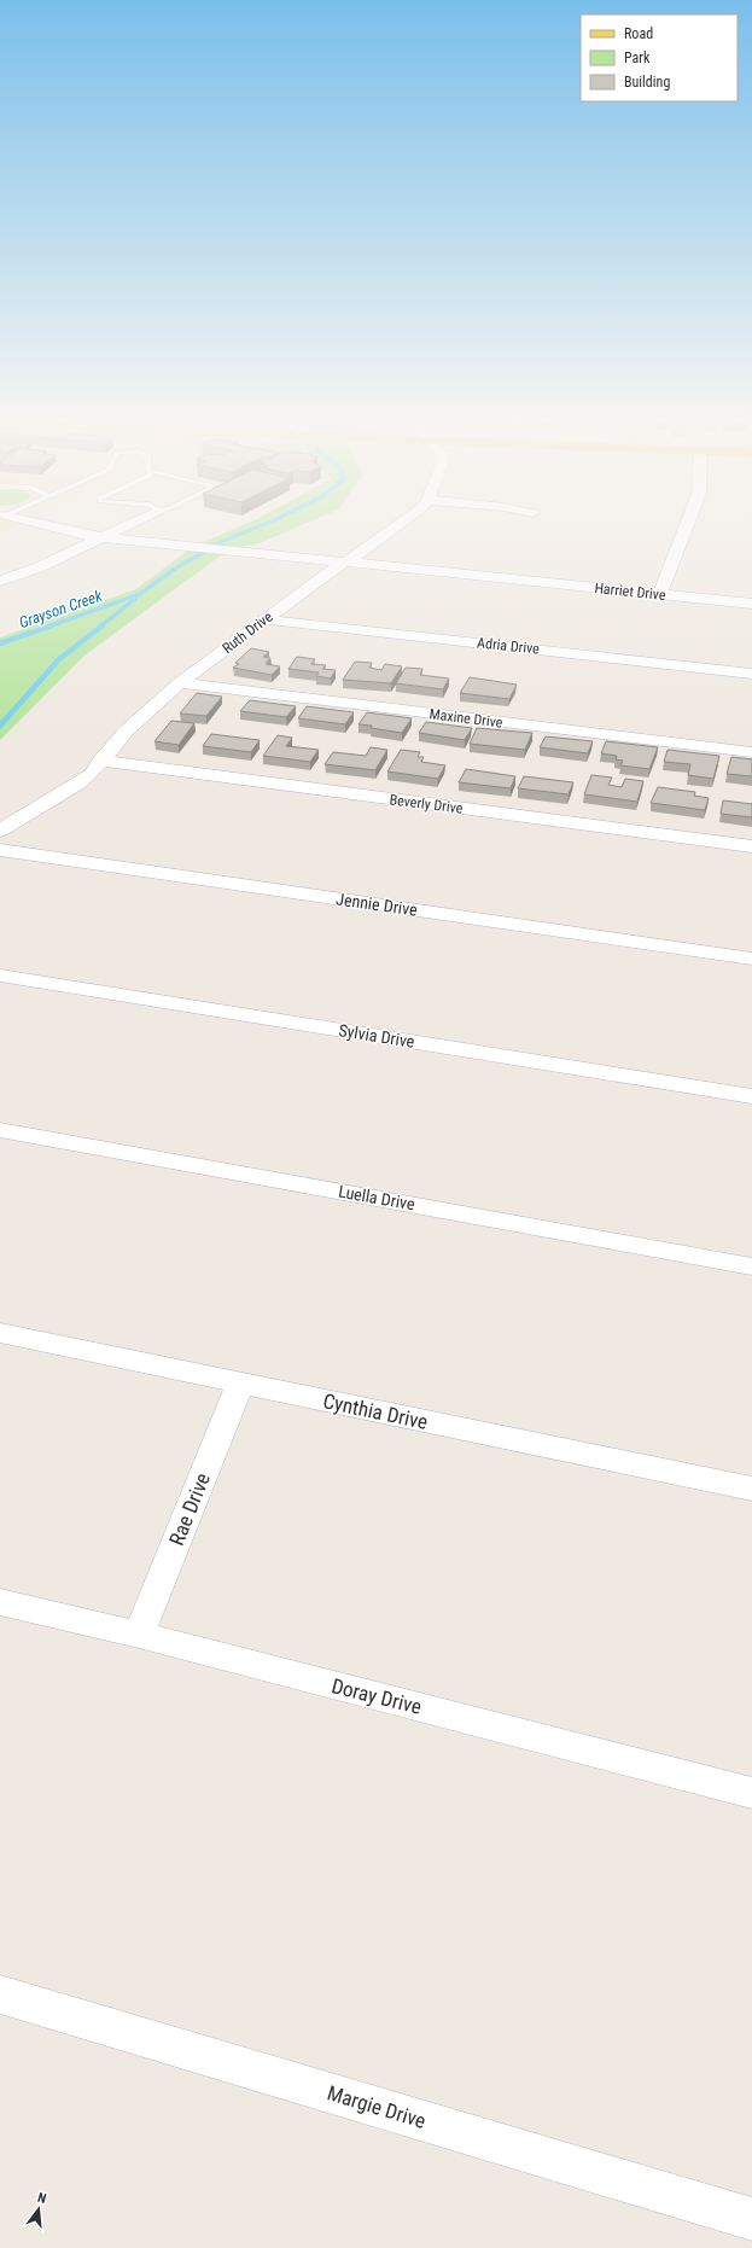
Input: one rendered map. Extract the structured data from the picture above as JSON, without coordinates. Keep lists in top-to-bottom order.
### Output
{
  "streets": {
    "street": [
      "Harriet Drive",
      "Ruth Drive",
      "Adria Drive",
      "Maxine Drive",
      "Beverly Drive",
      "Jennie Drive",
      "Sylvia Drive",
      "Luella Drive",
      "Cynthia Drive",
      "Rae Drive",
      "Doray Drive",
      "Margie Drive"
    ]
  },
  "crossings": [
    ["Harriet Drive", "Ruth Drive"],
    ["Ruth Drive", "Adria Drive"],
    ["Ruth Drive", "Maxine Drive"],
    ["Ruth Drive", "Beverly Drive"],
    ["Cynthia Drive", "Rae Drive"],
    ["Rae Drive", "Doray Drive"]
  ],
  "water": ["Grayson Creek"],
  "legend": ["Road", "Park", "Building"],
  "north": "top"
}
